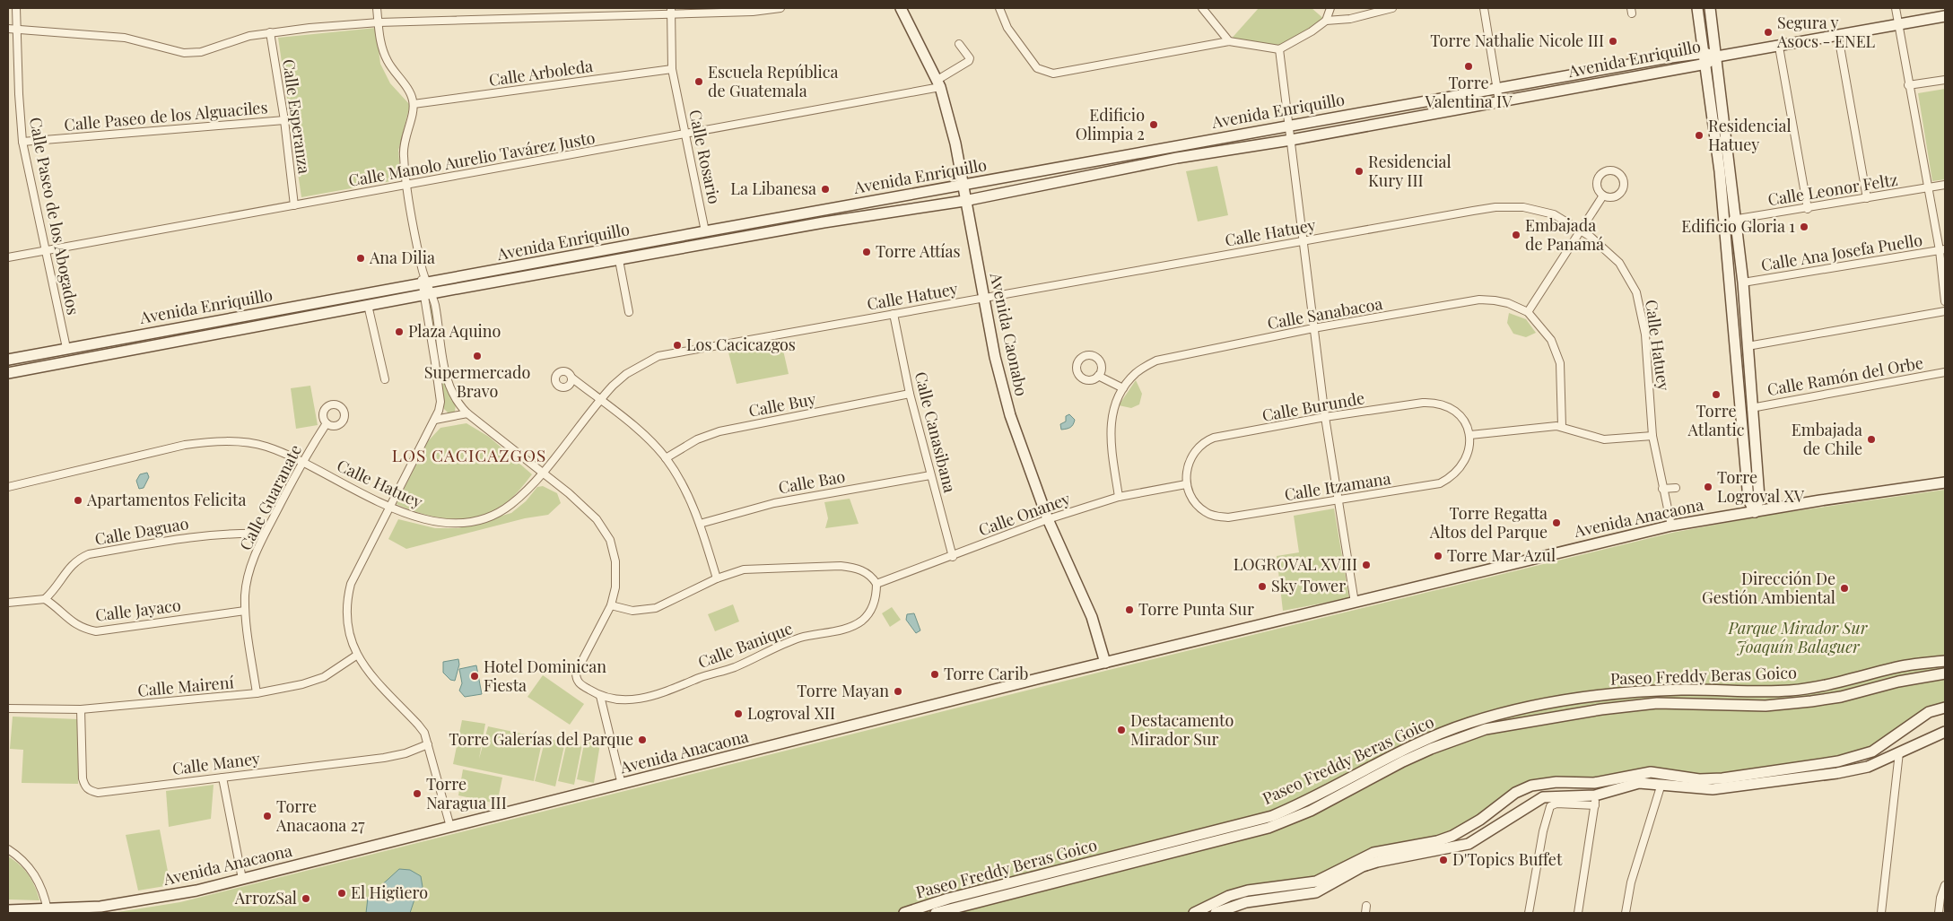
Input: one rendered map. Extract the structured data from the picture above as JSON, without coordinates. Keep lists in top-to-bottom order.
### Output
{
  "streets": {
    "main road": [
      "Avenida Enriquillo",
      "Avenida Caonabo",
      "Avenida Anacaona",
      "Paseo Freddy Beras Goico"
    ],
    "street": [
      "Calle Arboleda",
      "Calle Paseo de los Alguaciles",
      "Calle Esperanza",
      "Calle Rosario",
      "Calle Manolo Aurelio Tavárez Justo",
      "Calle Leonor Feltz",
      "Calle Paseo de los Abogados",
      "Calle Hatuey",
      "Calle Ana Josefa Puello",
      "Calle Sanabacoa",
      "Calle Ramón del Orbe",
      "Calle Buy",
      "Calle Burunde",
      "Calle Canasibana",
      "Calle Bao",
      "Calle Itzamana",
      "Calle Guaranate",
      "Calle Onaney",
      "Calle Daguao",
      "Calle Jayaco",
      "Calle Banique",
      "Calle Mairení",
      "Calle Maney"
    ]
  },
  "crossings": [
    ["Avenida Enriquillo", "Calle Rosario"],
    ["Avenida Enriquillo", "Calle Paseo de los Abogados"],
    ["Avenida Enriquillo", "Avenida Caonabo"],
    ["Calle Arboleda", "Calle Rosario"],
    ["Calle Paseo de los Alguaciles", "Calle Esperanza"],
    ["Calle Paseo de los Alguaciles", "Calle Paseo de los Abogados"],
    ["Calle Esperanza", "Calle Manolo Aurelio Tavárez Justo"],
    ["Calle Rosario", "Calle Manolo Aurelio Tavárez Justo"],
    ["Calle Manolo Aurelio Tavárez Justo", "Calle Paseo de los Abogados"],
    ["Calle Manolo Aurelio Tavárez Justo", "Avenida Caonabo"],
    ["Calle Hatuey", "Avenida Caonabo"],
    ["Calle Hatuey", "Calle Canasibana"],
    ["Calle Hatuey", "Calle Guaranate"],
    ["Calle Hatuey", "Avenida Anacaona"],
    ["Calle Sanabacoa", "Calle Onaney"],
    ["Avenida Caonabo", "Calle Onaney"],
    ["Avenida Caonabo", "Avenida Anacaona"],
    ["Calle Buy", "Calle Canasibana"],
    ["Calle Burunde", "Calle Itzamana"],
    ["Calle Burunde", "Calle Onaney"],
    ["Calle Canasibana", "Calle Bao"],
    ["Calle Canasibana", "Calle Onaney"],
    ["Calle Itzamana", "Calle Onaney"],
    ["Calle Guaranate", "Calle Daguao"],
    ["Calle Guaranate", "Calle Jayaco"],
    ["Calle Guaranate", "Calle Mairení"],
    ["Calle Onaney", "Calle Banique"],
    ["Calle Daguao", "Calle Jayaco"],
    ["Calle Mairení", "Calle Maney"]
  ],
  "districts": ["LOS CACICAZGOS"],
  "parks": ["Parque Mirador Sur Joaquín Balaguer"],
  "places": [
    "Segura y Asocs - ENEL",
    "Torre Nathalie Nicole III",
    "Torre Valentina IV",
    "Escuela República de Guatemala",
    "Edificio Olimpia 2",
    "Residencial Hatuey",
    "Residencial Kury III",
    "La Libanesa",
    "Edificio Gloria 1",
    "Embajada de Panamá",
    "Torre Attías",
    "Ana Dilia",
    "Plaza Aquino",
    "Los Cacicazgos",
    "Supermercado Bravo",
    "Torre Atlantic",
    "Embajada de Chile",
    "Torre Logroval XV",
    "Apartamentos Felicita",
    "Torre Regatta Altos del Parque",
    "Torre Mar Azul",
    "LOGROVAL XVIII",
    "Sky Tower",
    "Dirección De Gestión Ambiental",
    "Torre Punta Sur",
    "Torre Carib",
    "Hotel Dominican Fiesta",
    "Torre Mayan",
    "Logroval XII",
    "Destacamento Mirador Sur",
    "Torre Galerías del Parque",
    "Torre Naragua III",
    "Torre Anacaona 27",
    "D'Topics Buffet",
    "El Higüero",
    "ArrozSal"
  ]
}
